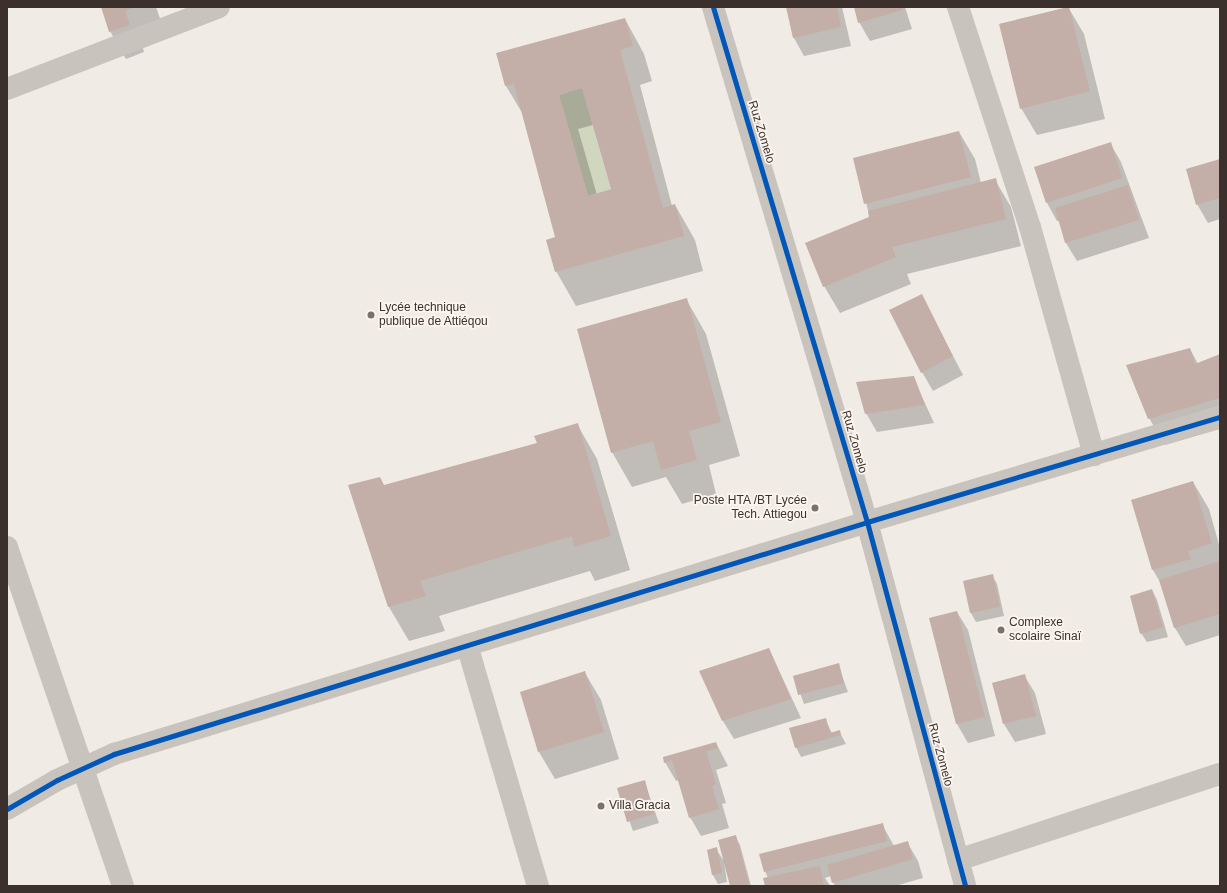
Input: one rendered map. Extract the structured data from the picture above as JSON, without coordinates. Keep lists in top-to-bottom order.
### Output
{
  "streets": {
    "street": ["Ruz Zomelo"]
  },
  "places": [
    "Lycée technique publique de Attiéqou",
    "Poste HTA /BT Lycée Tech. Attiegou",
    "Complexe scolaire Sinaï",
    "Villa Gracia"
  ]
}
